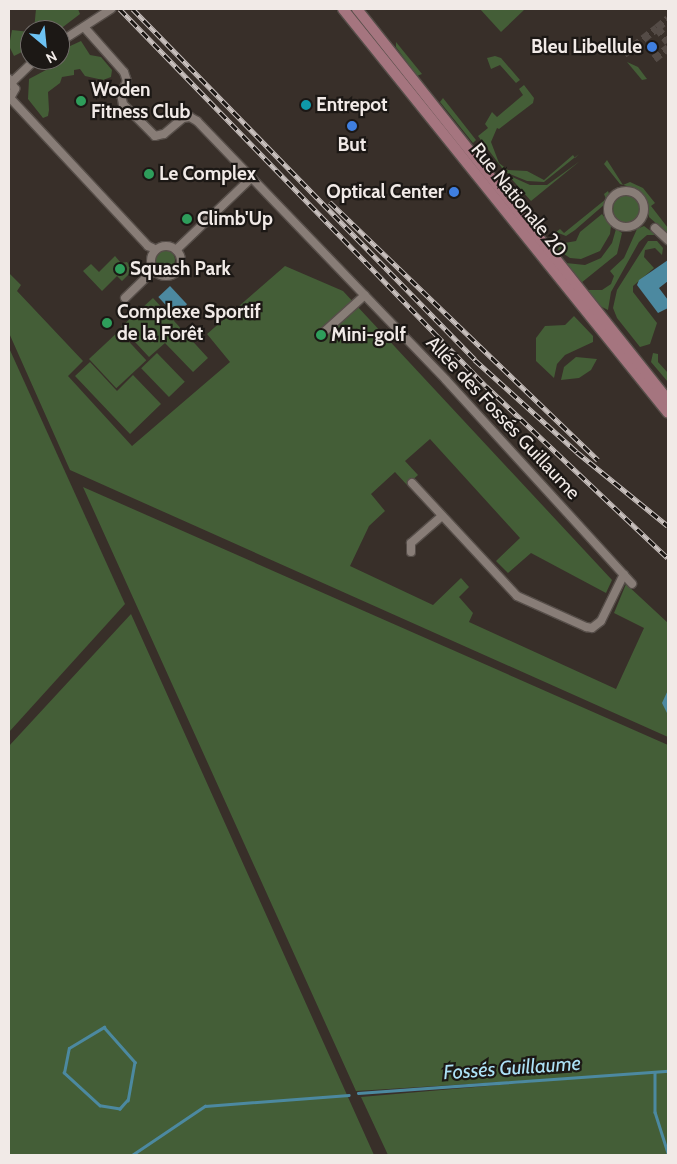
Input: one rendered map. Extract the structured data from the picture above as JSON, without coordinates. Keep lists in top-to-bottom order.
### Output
{
  "streets": {
    "main road": ["Rue Nationale 20"],
    "street": ["Allée des Fossés Guillaume"]
  },
  "water": ["Fossés Guillaume"],
  "places": [
    "Bleu Libellule",
    "Woden Fitness Club",
    "Entrepot",
    "But",
    "Le Complex",
    "Optical Center",
    "Climb'Up",
    "Squash Park",
    "Complexe Sportif de la Forêt",
    "Mini-golf"
  ],
  "north": "bottom right"
}
